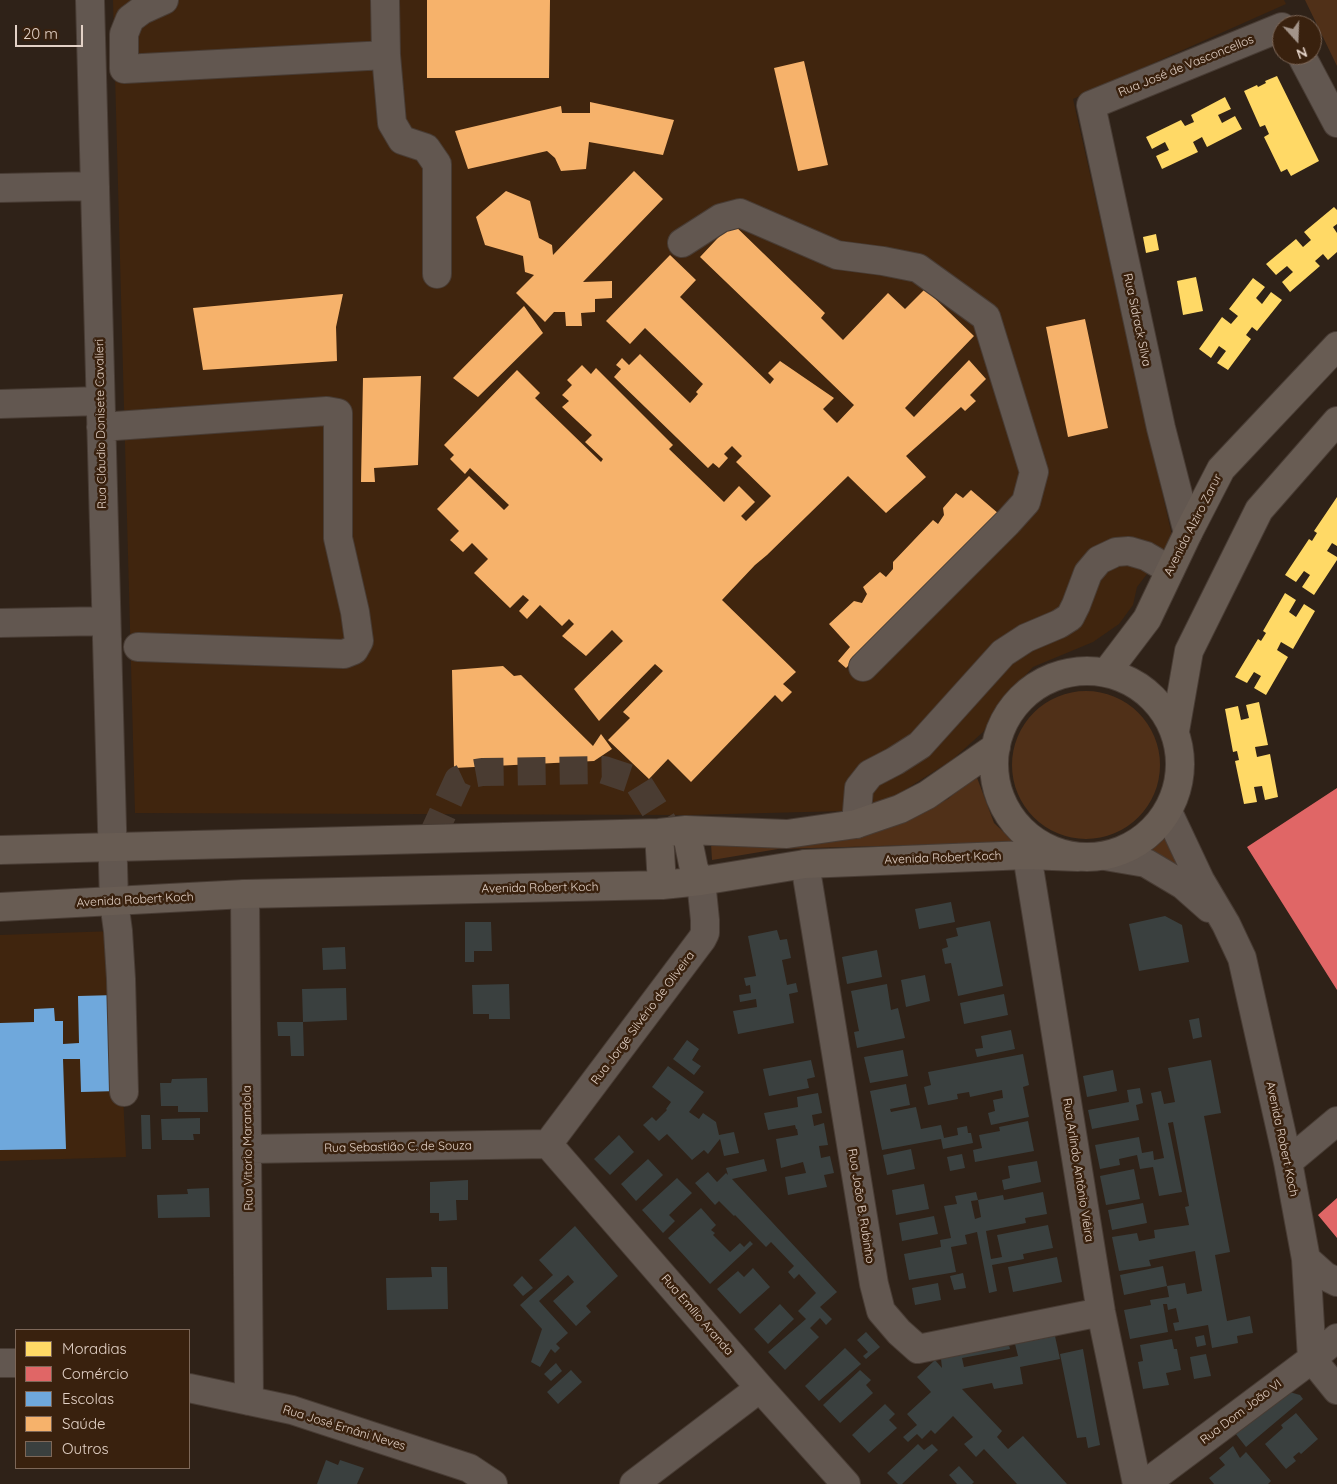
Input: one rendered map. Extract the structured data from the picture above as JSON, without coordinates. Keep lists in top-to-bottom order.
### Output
{
  "streets": {
    "main road": ["Avenida Alziro Zarur", "Avenida Robert Koch"],
    "street": [
      "Rua José de Vasconcellos",
      "Rua Sidrack Silva",
      "Rua Cláudio Donisete Cavalieri",
      "Rua Jorge Silvério de Oliveira",
      "Rua Sebastião C. de Souza",
      "Rua Vitorio Marandola",
      "Rua Arlíndo Antônio Viêira",
      "Rua João B. Rubinho",
      "Rua Emílio Aranda",
      "Rua Dom João VI",
      "Rua José Ernâni Neves"
    ]
  },
  "crossings": [
    ["Rua José de Vasconcellos", "Rua Sidrack Silva"],
    ["Rua Sidrack Silva", "Avenida Alziro Zarur"],
    ["Rua Cláudio Donisete Cavalieri", "Avenida Robert Koch"],
    ["Avenida Robert Koch", "Rua Jorge Silvério de Oliveira"],
    ["Avenida Robert Koch", "Rua Vitorio Marandola"],
    ["Avenida Robert Koch", "Rua Arlíndo Antônio Viêira"],
    ["Avenida Robert Koch", "Rua João B. Rubinho"],
    ["Avenida Robert Koch", "Rua Dom João VI"],
    ["Rua Jorge Silvério de Oliveira", "Rua Sebastião C. de Souza"],
    ["Rua Jorge Silvério de Oliveira", "Rua Emílio Aranda"],
    ["Rua Sebastião C. de Souza", "Rua Vitorio Marandola"],
    ["Rua Sebastião C. de Souza", "Rua Emílio Aranda"],
    ["Rua Vitorio Marandola", "Rua José Ernâni Neves"],
    ["Rua Arlíndo Antônio Viêira", "Rua João B. Rubinho"]
  ],
  "legend": [
    "Moradias",
    "Comércio",
    "Escolas",
    "Saúde",
    "Outros"
  ],
  "scale_bar": "20 m",
  "north": "bottom"
}
